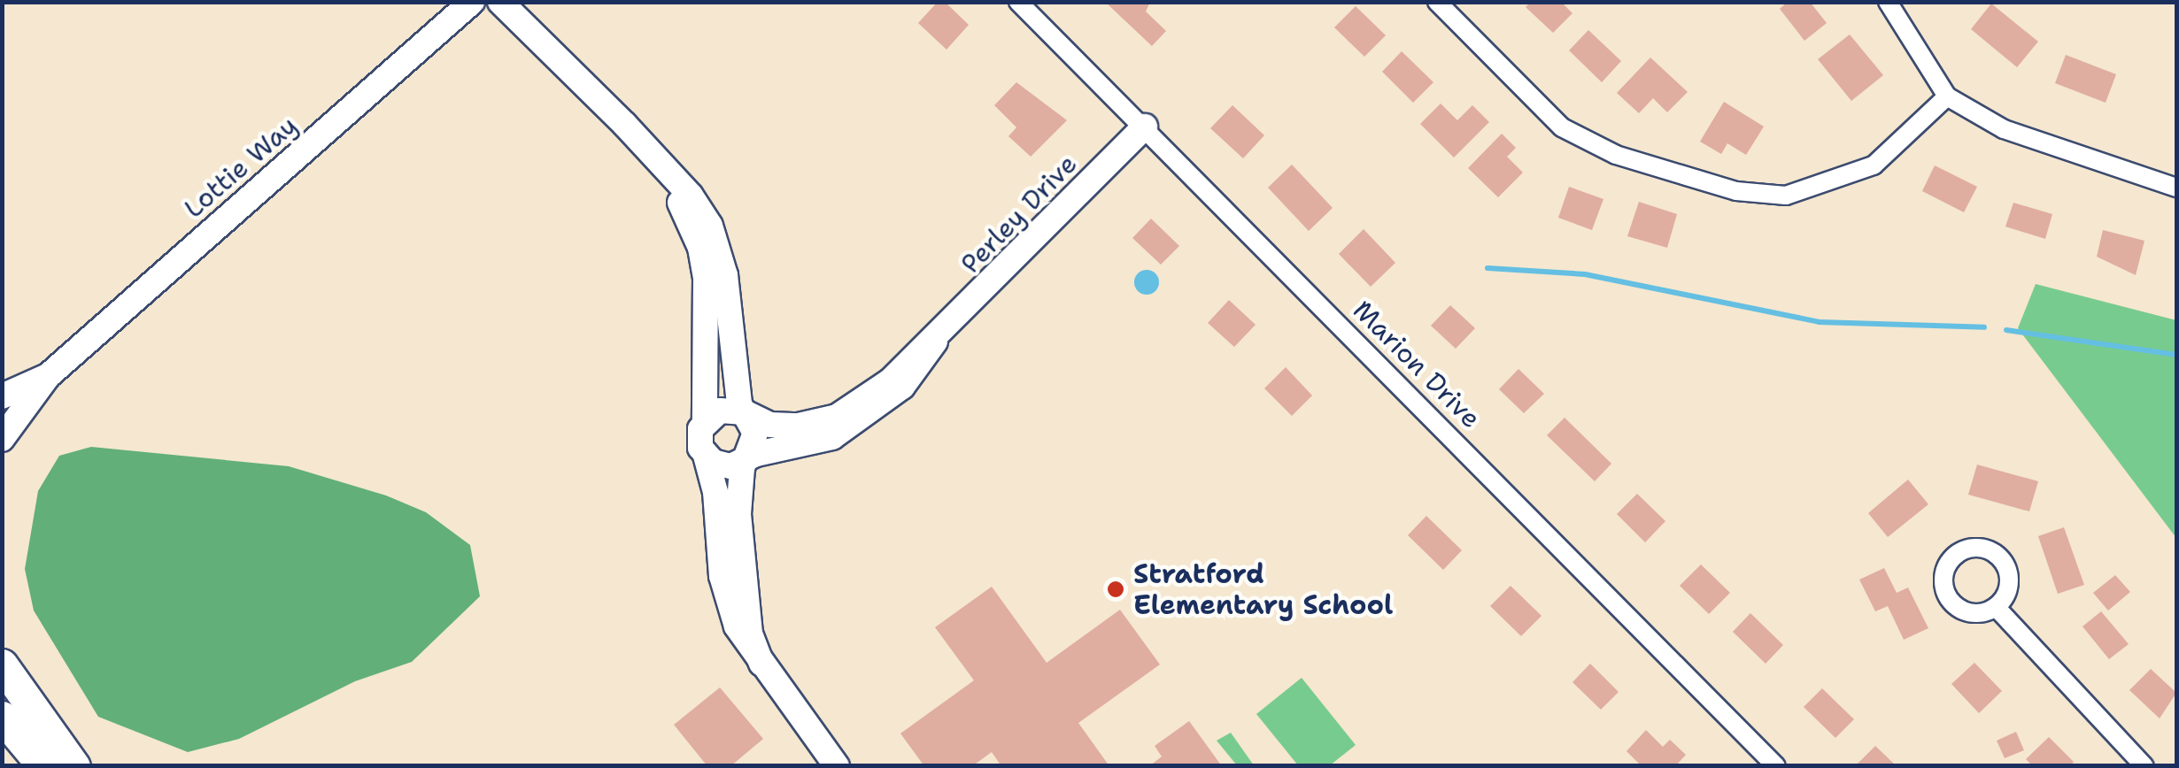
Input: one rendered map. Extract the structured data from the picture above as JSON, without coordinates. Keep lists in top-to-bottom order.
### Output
{
  "streets": {
    "street": ["Lottie Way", "Perley Drive", "Marion Drive"]
  },
  "crossings": [
    ["Perley Drive", "Marion Drive"]
  ],
  "places": ["Stratford Elementary School"]
}
